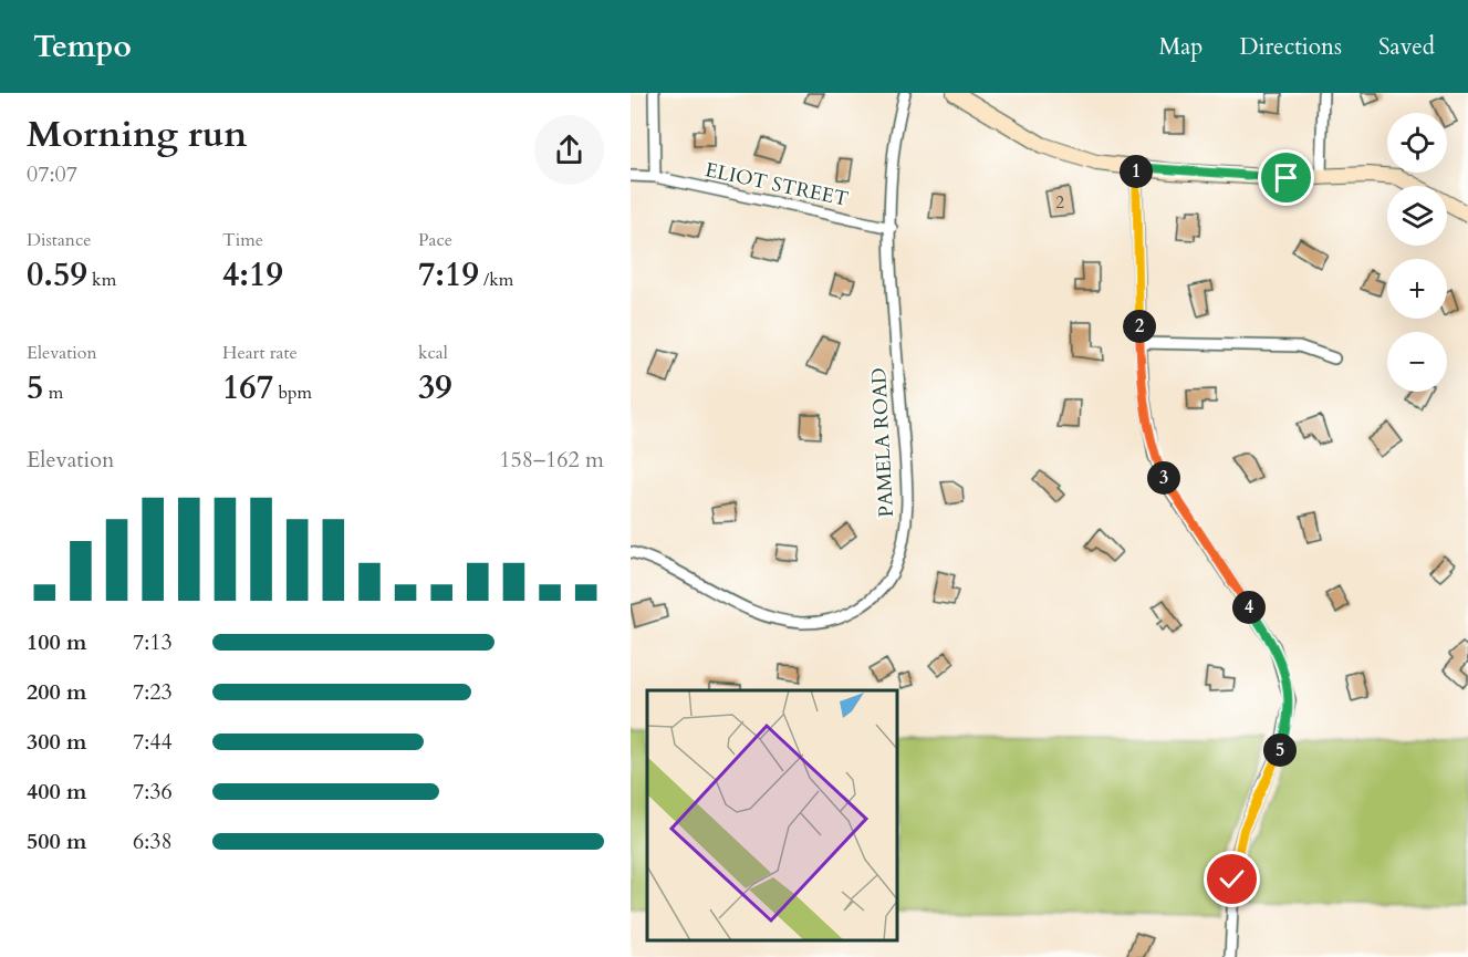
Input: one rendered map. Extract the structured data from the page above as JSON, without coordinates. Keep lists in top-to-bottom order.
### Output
{
  "streets": {
    "street": ["ELIOT STREET", "PAMELA ROAD"]
  },
  "crossings": [
    ["ELIOT STREET", "PAMELA ROAD"]
  ],
  "house_numbers": ["2"],
  "page": {
    "header": "Tempo",
    "nav": ["Map", "Directions", "Saved"],
    "heading": ["Morning run", "07:07"],
    "map_buttons": ["+", "−"],
    "pins": [
      "1",
      "2",
      "3",
      "4",
      "5"
    ],
    "stats": [
      ["Distance", "0.59 km"],
      ["Time", "4:19"],
      ["Pace", "7:19 /km"],
      ["Elevation", "5 m"],
      ["Heart rate", "167 bpm"],
      ["kcal", "39"]
    ],
    "chart": ["Elevation", "158–162 m"],
    "list": [
      {
        "name": "100 m",
        "note": "7:13"
      },
      {
        "name": "200 m",
        "note": "7:23"
      },
      {
        "name": "300 m",
        "note": "7:44"
      },
      {
        "name": "400 m",
        "note": "7:36"
      },
      {
        "name": "500 m",
        "note": "6:38"
      }
    ]
  }
}
